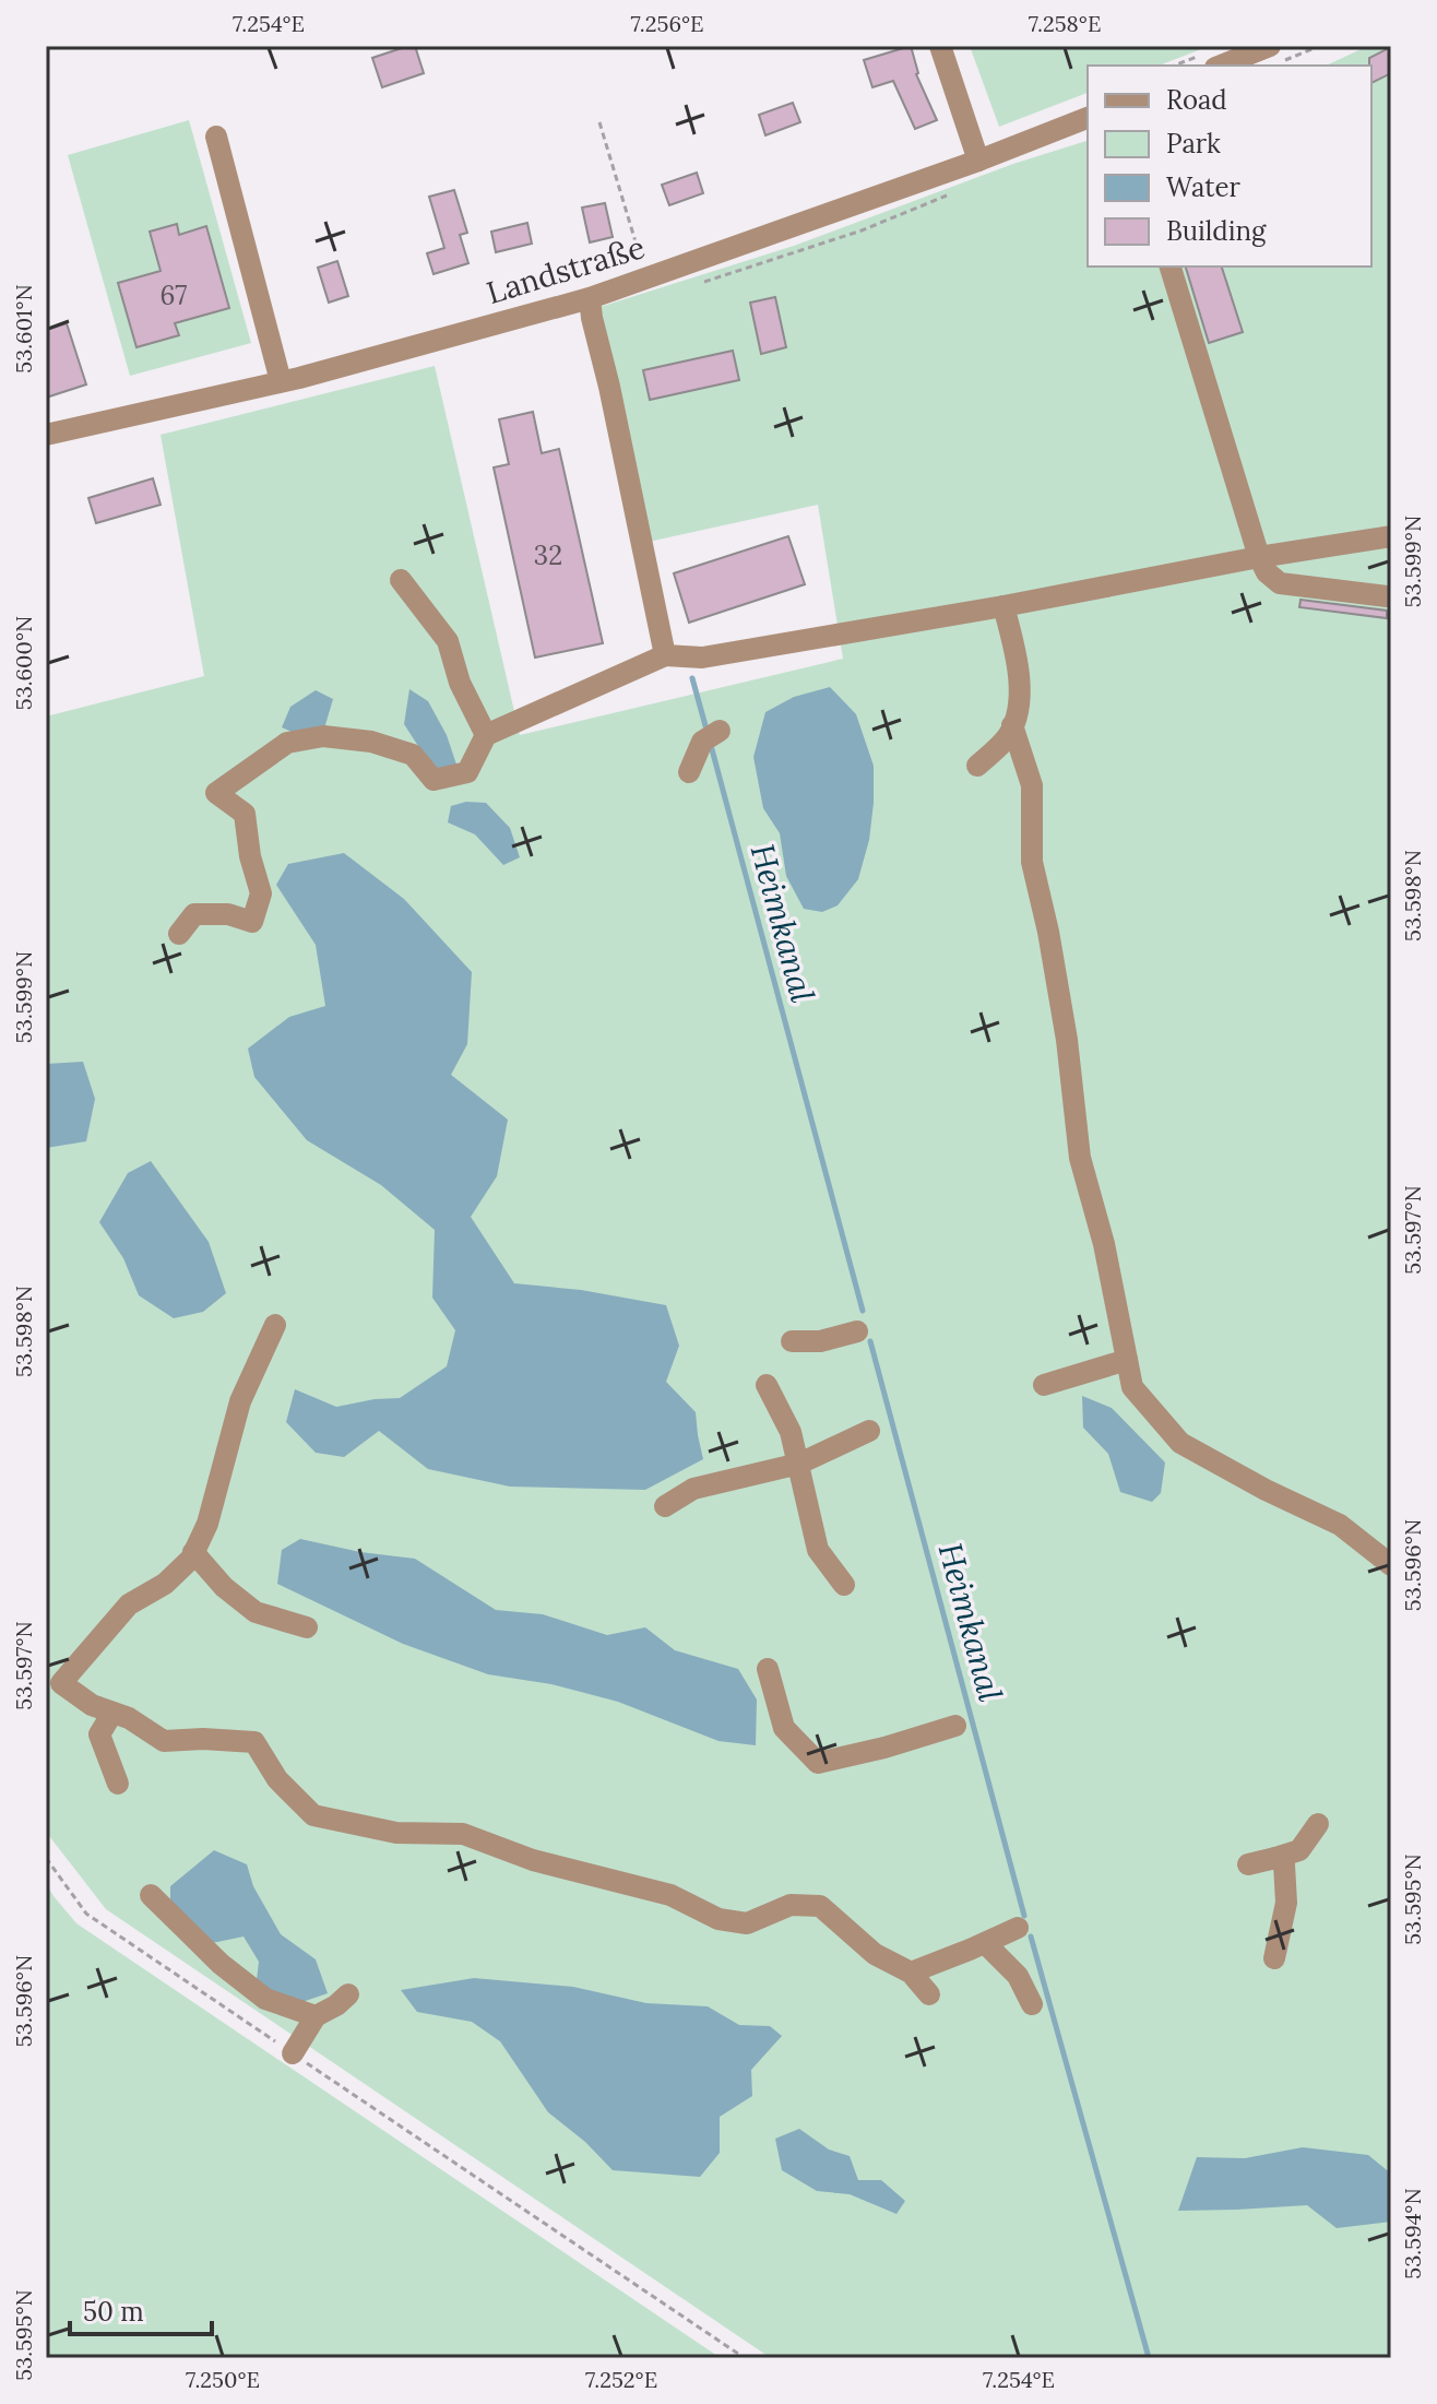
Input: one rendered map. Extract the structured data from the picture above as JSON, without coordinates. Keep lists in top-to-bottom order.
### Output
{
  "streets": {
    "street": ["Landstraße"]
  },
  "water": ["Heimkanal"],
  "house_numbers": ["67", "32"],
  "legend": [
    "Road",
    "Park",
    "Water",
    "Building"
  ],
  "scale_bar": "50 m",
  "coordinates": [
    "7.254°E",
    "7.256°E",
    "7.258°E",
    "53.601°N",
    "53.599°N",
    "53.600°N",
    "53.598°N",
    "53.597°N",
    "53.596°N",
    "53.595°N",
    "53.594°N",
    "7.250°E",
    "7.252°E"
  ]
}
